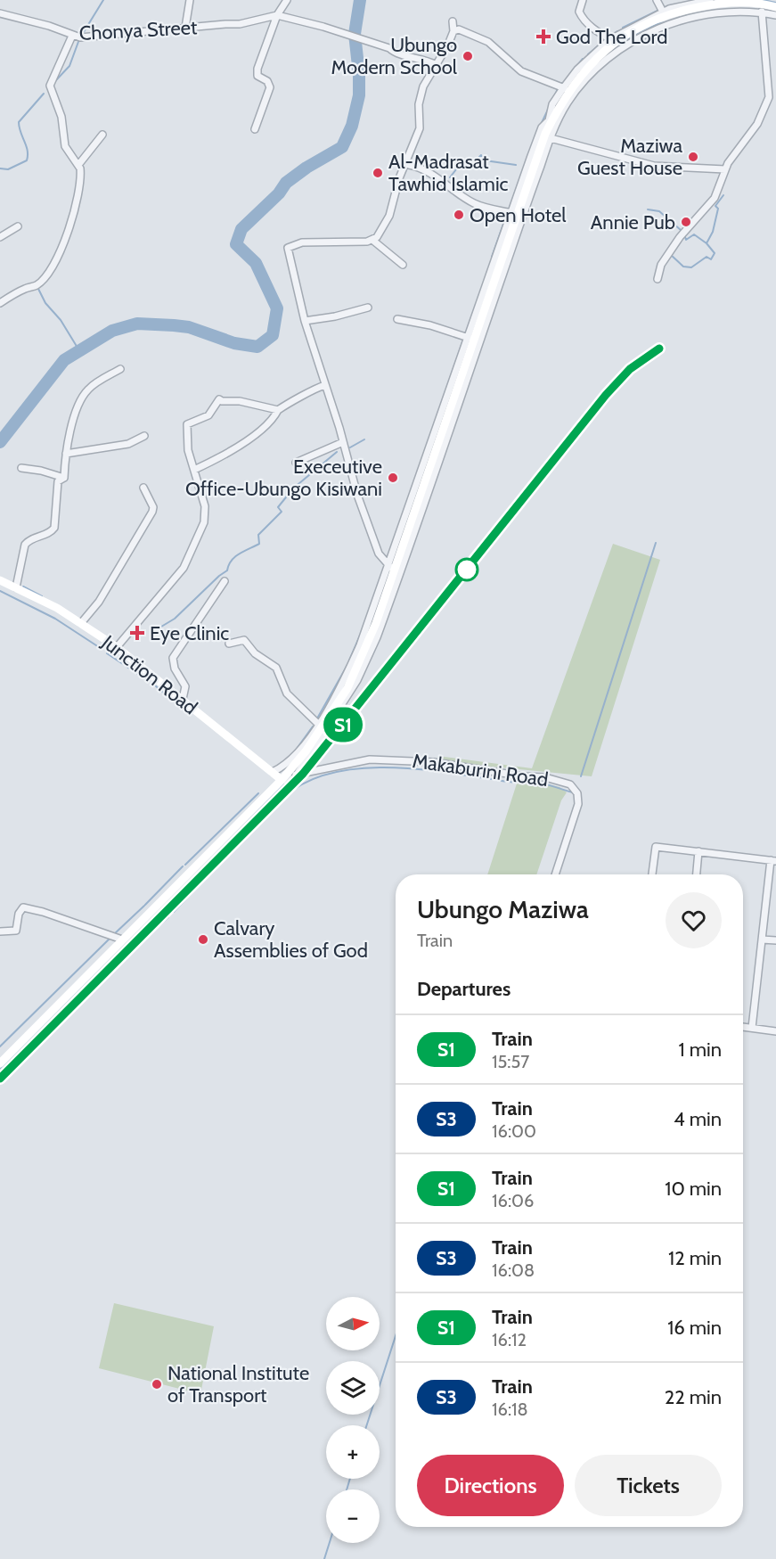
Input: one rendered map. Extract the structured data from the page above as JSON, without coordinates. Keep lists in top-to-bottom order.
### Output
{
  "streets": {
    "main road": ["Junction Road"],
    "street": ["Chonya Street", "Makaburini Road"]
  },
  "places": {
    "health": ["God The Lord", "Eye Clinic"],
    "other": [
      "Ubungo Modern School",
      "Maziwa Guest House",
      "Al-Madrasat Tawhid Islamic",
      "Open Hotel",
      "Annie Pub",
      "Execeutive Office-Ubungo Kisiwani",
      "Calvary Assemblies of God",
      "National Institute of Transport"
    ]
  },
  "north": "right",
  "page": {
    "on_map": "S1",
    "heading": [
      ["Ubungo Maziwa", "Train"],
      "Departures"
    ],
    "list": [
      {
        "mark": "S1",
        "name": "Train",
        "note": "15:57",
        "value": "1 min"
      },
      {
        "mark": "S3",
        "name": "Train",
        "note": "16:00",
        "value": "4 min"
      },
      {
        "mark": "S1",
        "name": "Train",
        "note": "16:06",
        "value": "10 min"
      },
      {
        "mark": "S3",
        "name": "Train",
        "note": "16:08",
        "value": "12 min"
      },
      {
        "mark": "S1",
        "name": "Train",
        "note": "16:12",
        "value": "16 min"
      },
      {
        "mark": "S3",
        "name": "Train",
        "note": "16:18",
        "value": "22 min"
      }
    ],
    "map_buttons": ["+", "−"],
    "buttons": ["Directions", "Tickets"]
  }
}
